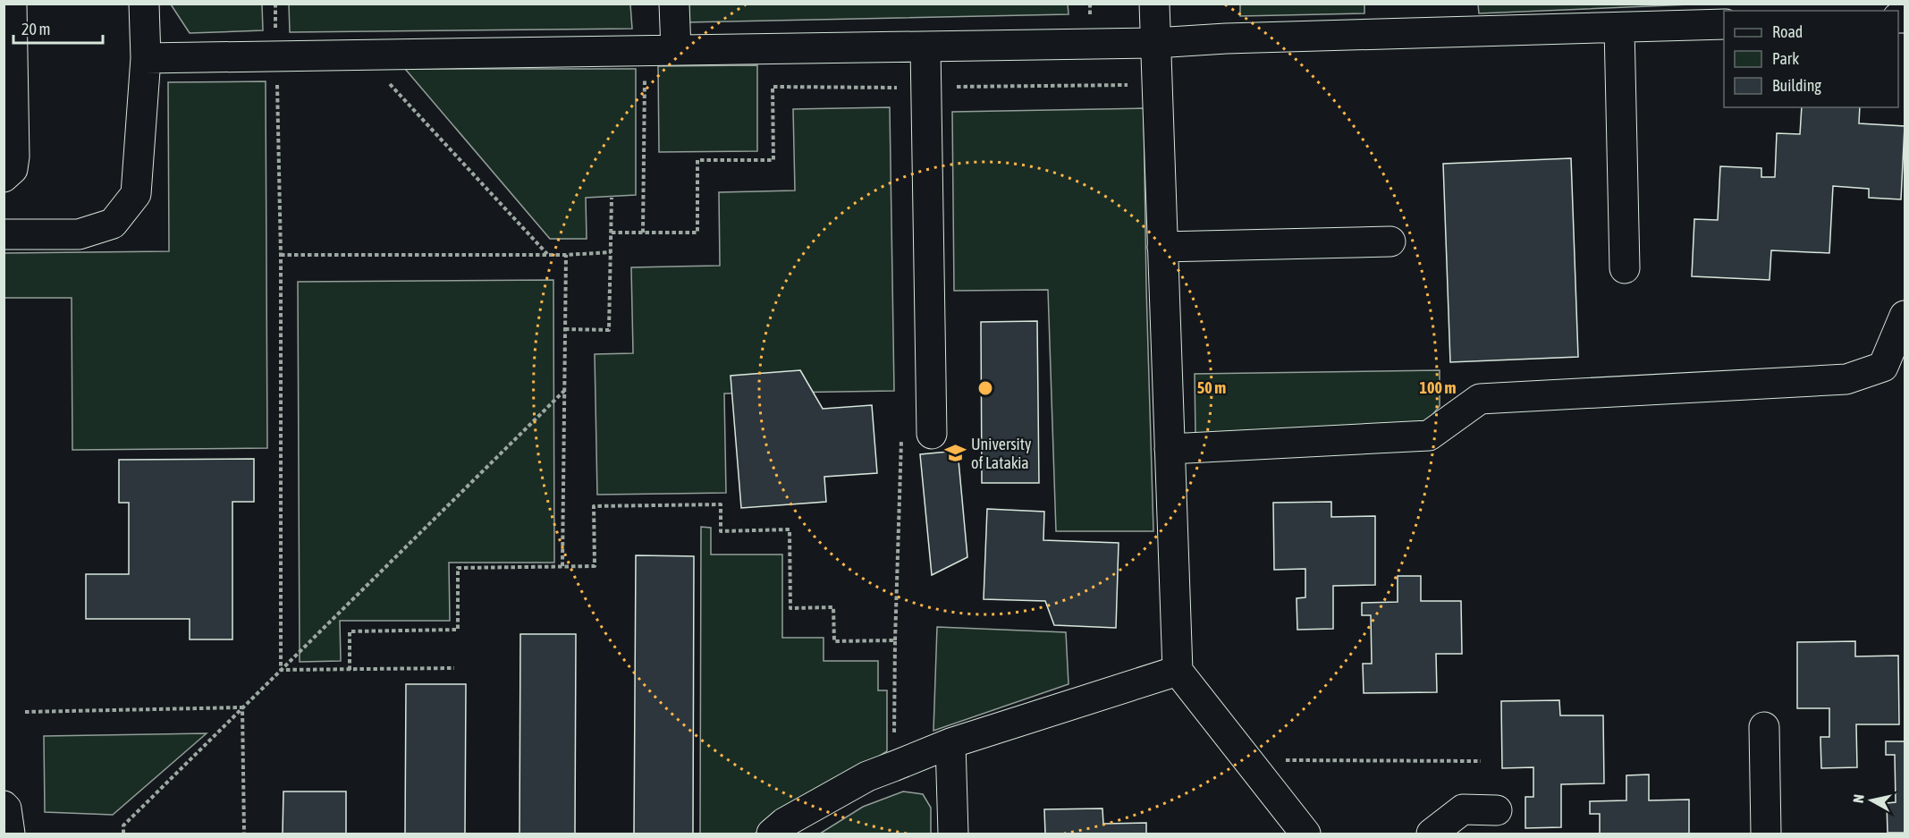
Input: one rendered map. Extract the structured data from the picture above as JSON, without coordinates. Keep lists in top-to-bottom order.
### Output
{
  "places": {
    "school or university": ["University of Latakia"]
  },
  "legend": ["Road", "Park", "Building"],
  "scale_bar": "20 m",
  "north": "left",
  "rings": ["50 m", "100 m"]
}
